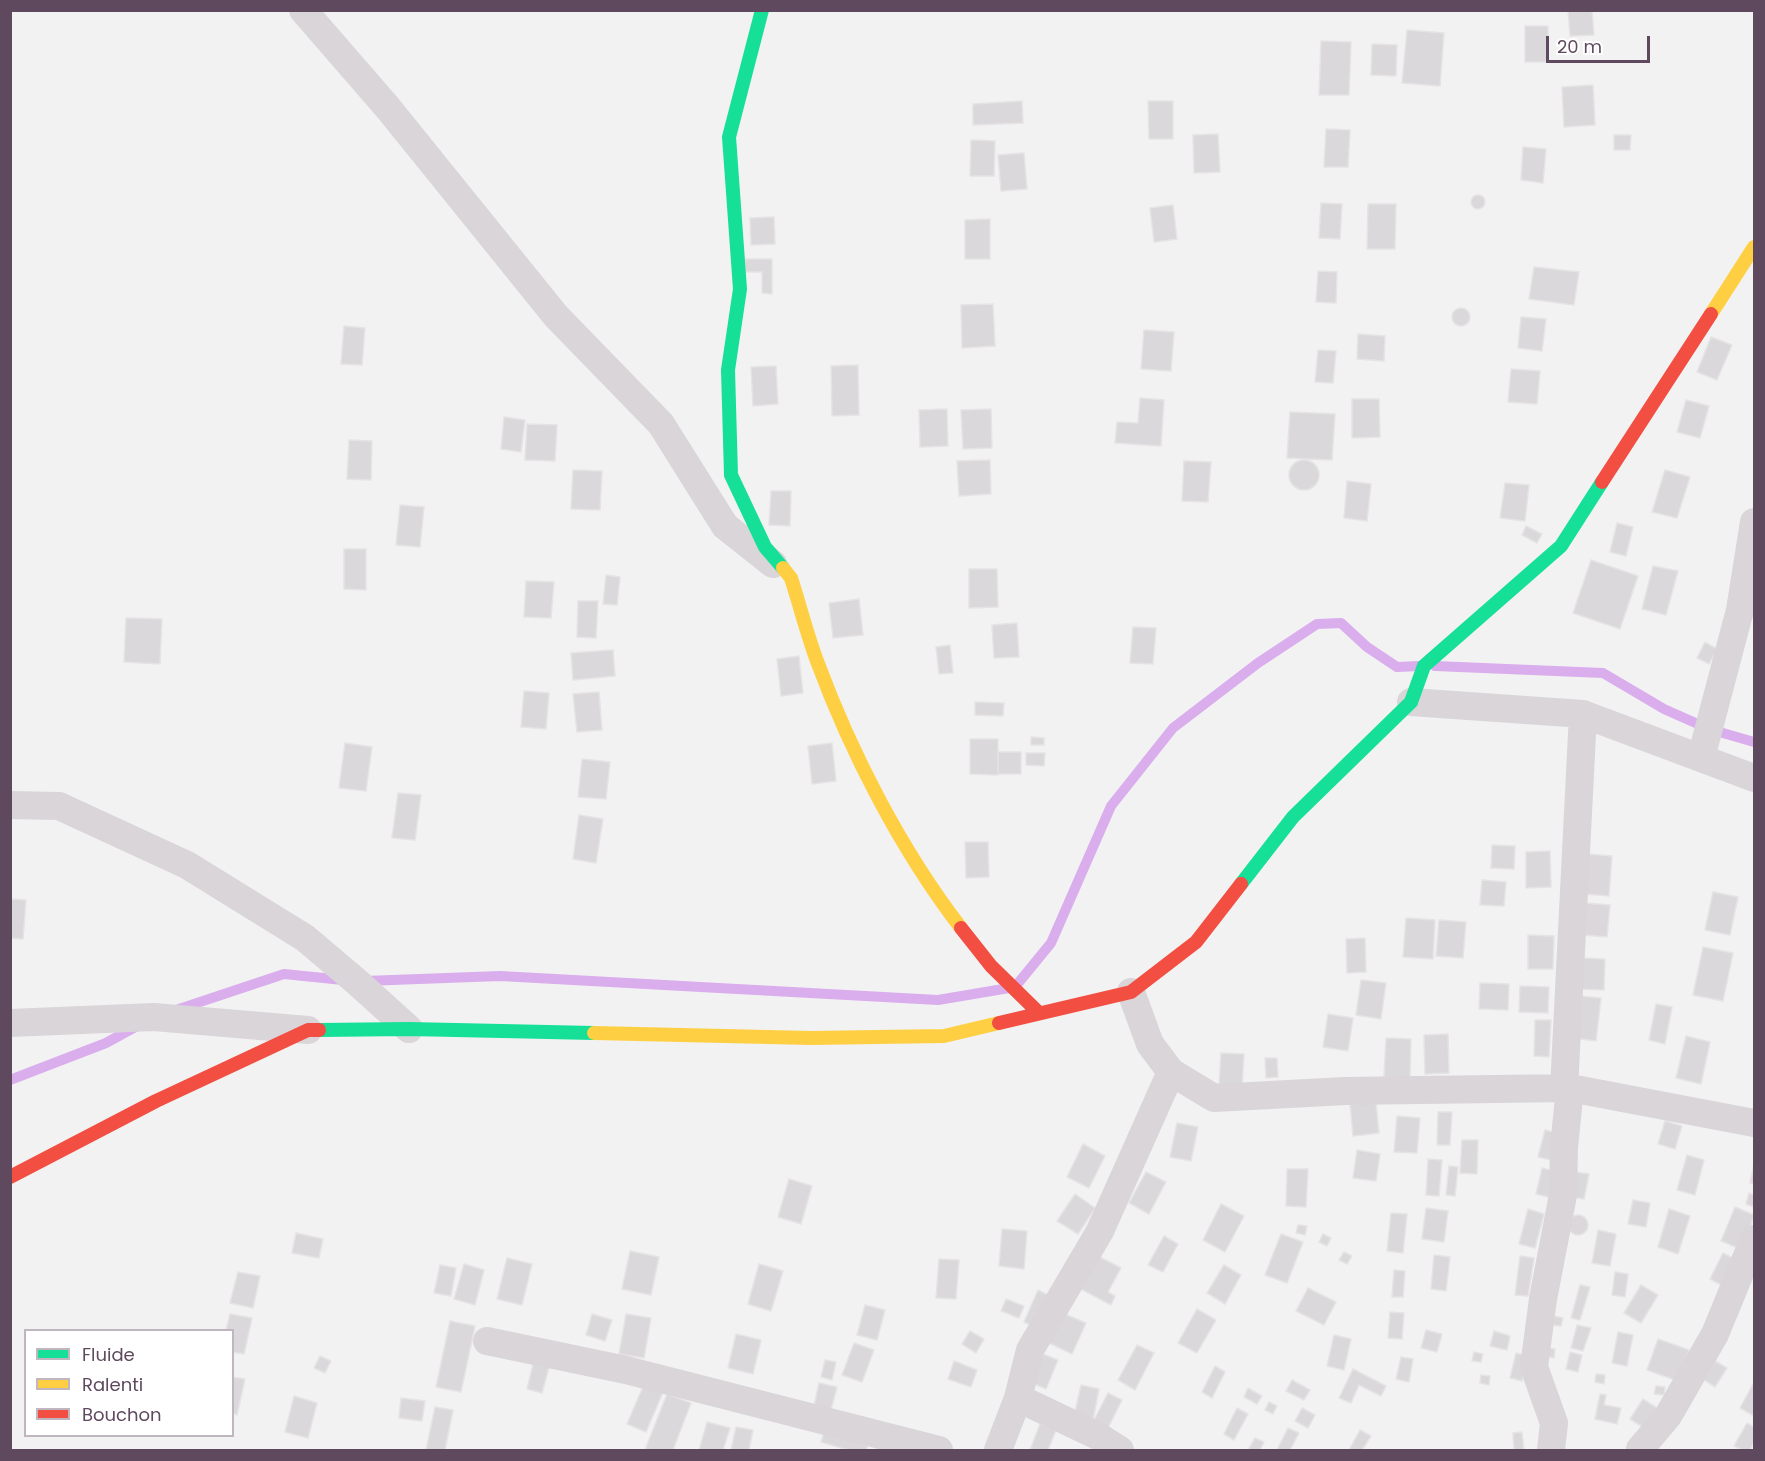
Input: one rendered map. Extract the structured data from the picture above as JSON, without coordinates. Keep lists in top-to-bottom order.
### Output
{
  "legend": ["Fluide", "Ralenti", "Bouchon"],
  "scale_bar": "20 m"
}
